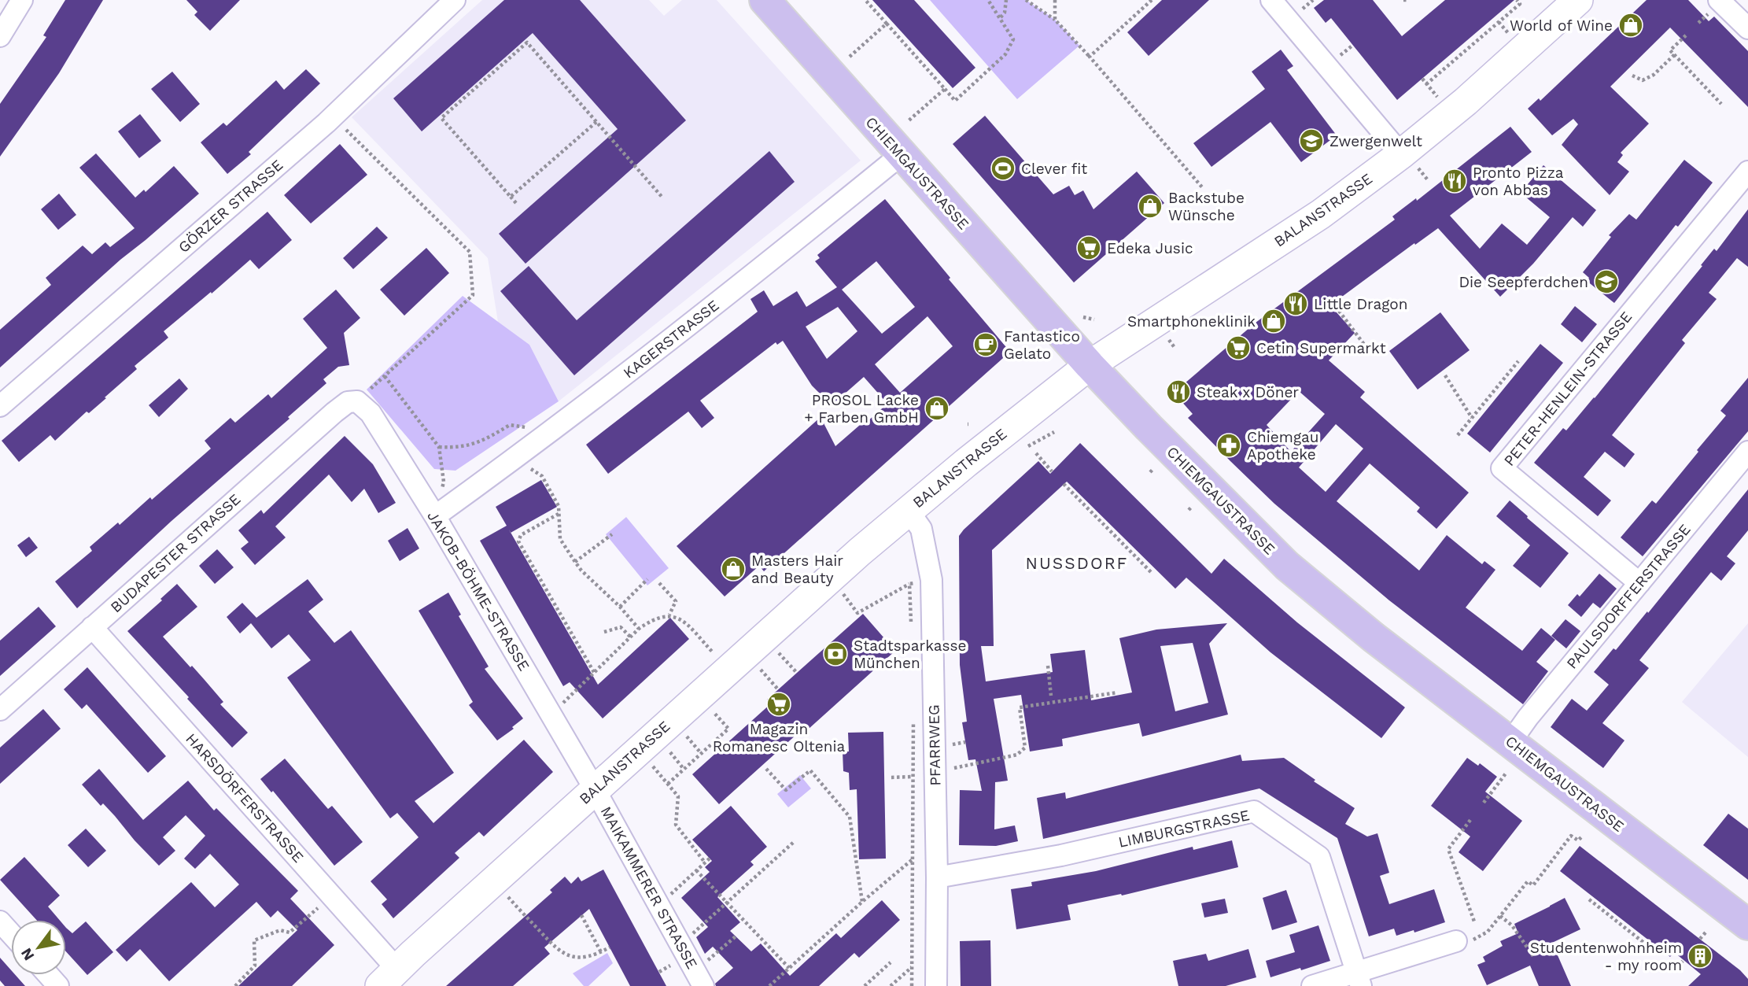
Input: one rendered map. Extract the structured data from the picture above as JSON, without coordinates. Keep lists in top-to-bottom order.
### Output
{
  "streets": {
    "main road": ["CHIEMGAUSTRASSE"],
    "street": [
      "GÖRZER STRASSE",
      "BALANSTRASSE",
      "KAGERSTRASSE",
      "PETER-HENLEIN-STRASSE",
      "BUDAPESTER STRASSE",
      "JAKOB-BÖHME-STRASSE",
      "PAULSDORFFERSTRASSE",
      "PFARRWEG",
      "HARSDÖRFERSTRASSE",
      "LIMBURGSTRASSE",
      "MAIKAMMERER STRASSE"
    ]
  },
  "crossings": [
    ["CHIEMGAUSTRASSE", "BALANSTRASSE"],
    ["CHIEMGAUSTRASSE", "KAGERSTRASSE"],
    ["CHIEMGAUSTRASSE", "PAULSDORFFERSTRASSE"],
    ["BALANSTRASSE", "JAKOB-BÖHME-STRASSE"],
    ["BALANSTRASSE", "PFARRWEG"],
    ["BALANSTRASSE", "HARSDÖRFERSTRASSE"],
    ["BALANSTRASSE", "MAIKAMMERER STRASSE"],
    ["KAGERSTRASSE", "JAKOB-BÖHME-STRASSE"],
    ["PETER-HENLEIN-STRASSE", "PAULSDORFFERSTRASSE"],
    ["BUDAPESTER STRASSE", "JAKOB-BÖHME-STRASSE"],
    ["BUDAPESTER STRASSE", "HARSDÖRFERSTRASSE"],
    ["JAKOB-BÖHME-STRASSE", "MAIKAMMERER STRASSE"],
    ["PFARRWEG", "LIMBURGSTRASSE"]
  ],
  "districts": ["NUSSDORF"],
  "places": {
    "shop": [
      "World of Wine",
      "Backstube Wünsche",
      "Smartphoneklinik",
      "PROSOL Lacke + Farben GmbH",
      "Masters Hair and Beauty"
    ],
    "school or university": ["Zwergenwelt", "Die Seepferdchen"],
    "sports": ["Clever fit"],
    "restaurant": ["Pronto Pizza von Abbas", "Little Dragon", "Steak x Döner"],
    "supermarket": ["Edeka Jusic", "Cetin Supermarkt", "Magazin Romanesc Oltenia"],
    "cafe": ["Fantastico Gelato"],
    "pharmacy": ["Chiemgau Apotheke"],
    "bank": ["Stadtsparkasse München"],
    "building": ["Studentenwohnheim - my room"]
  },
  "north": "bottom left"
}
